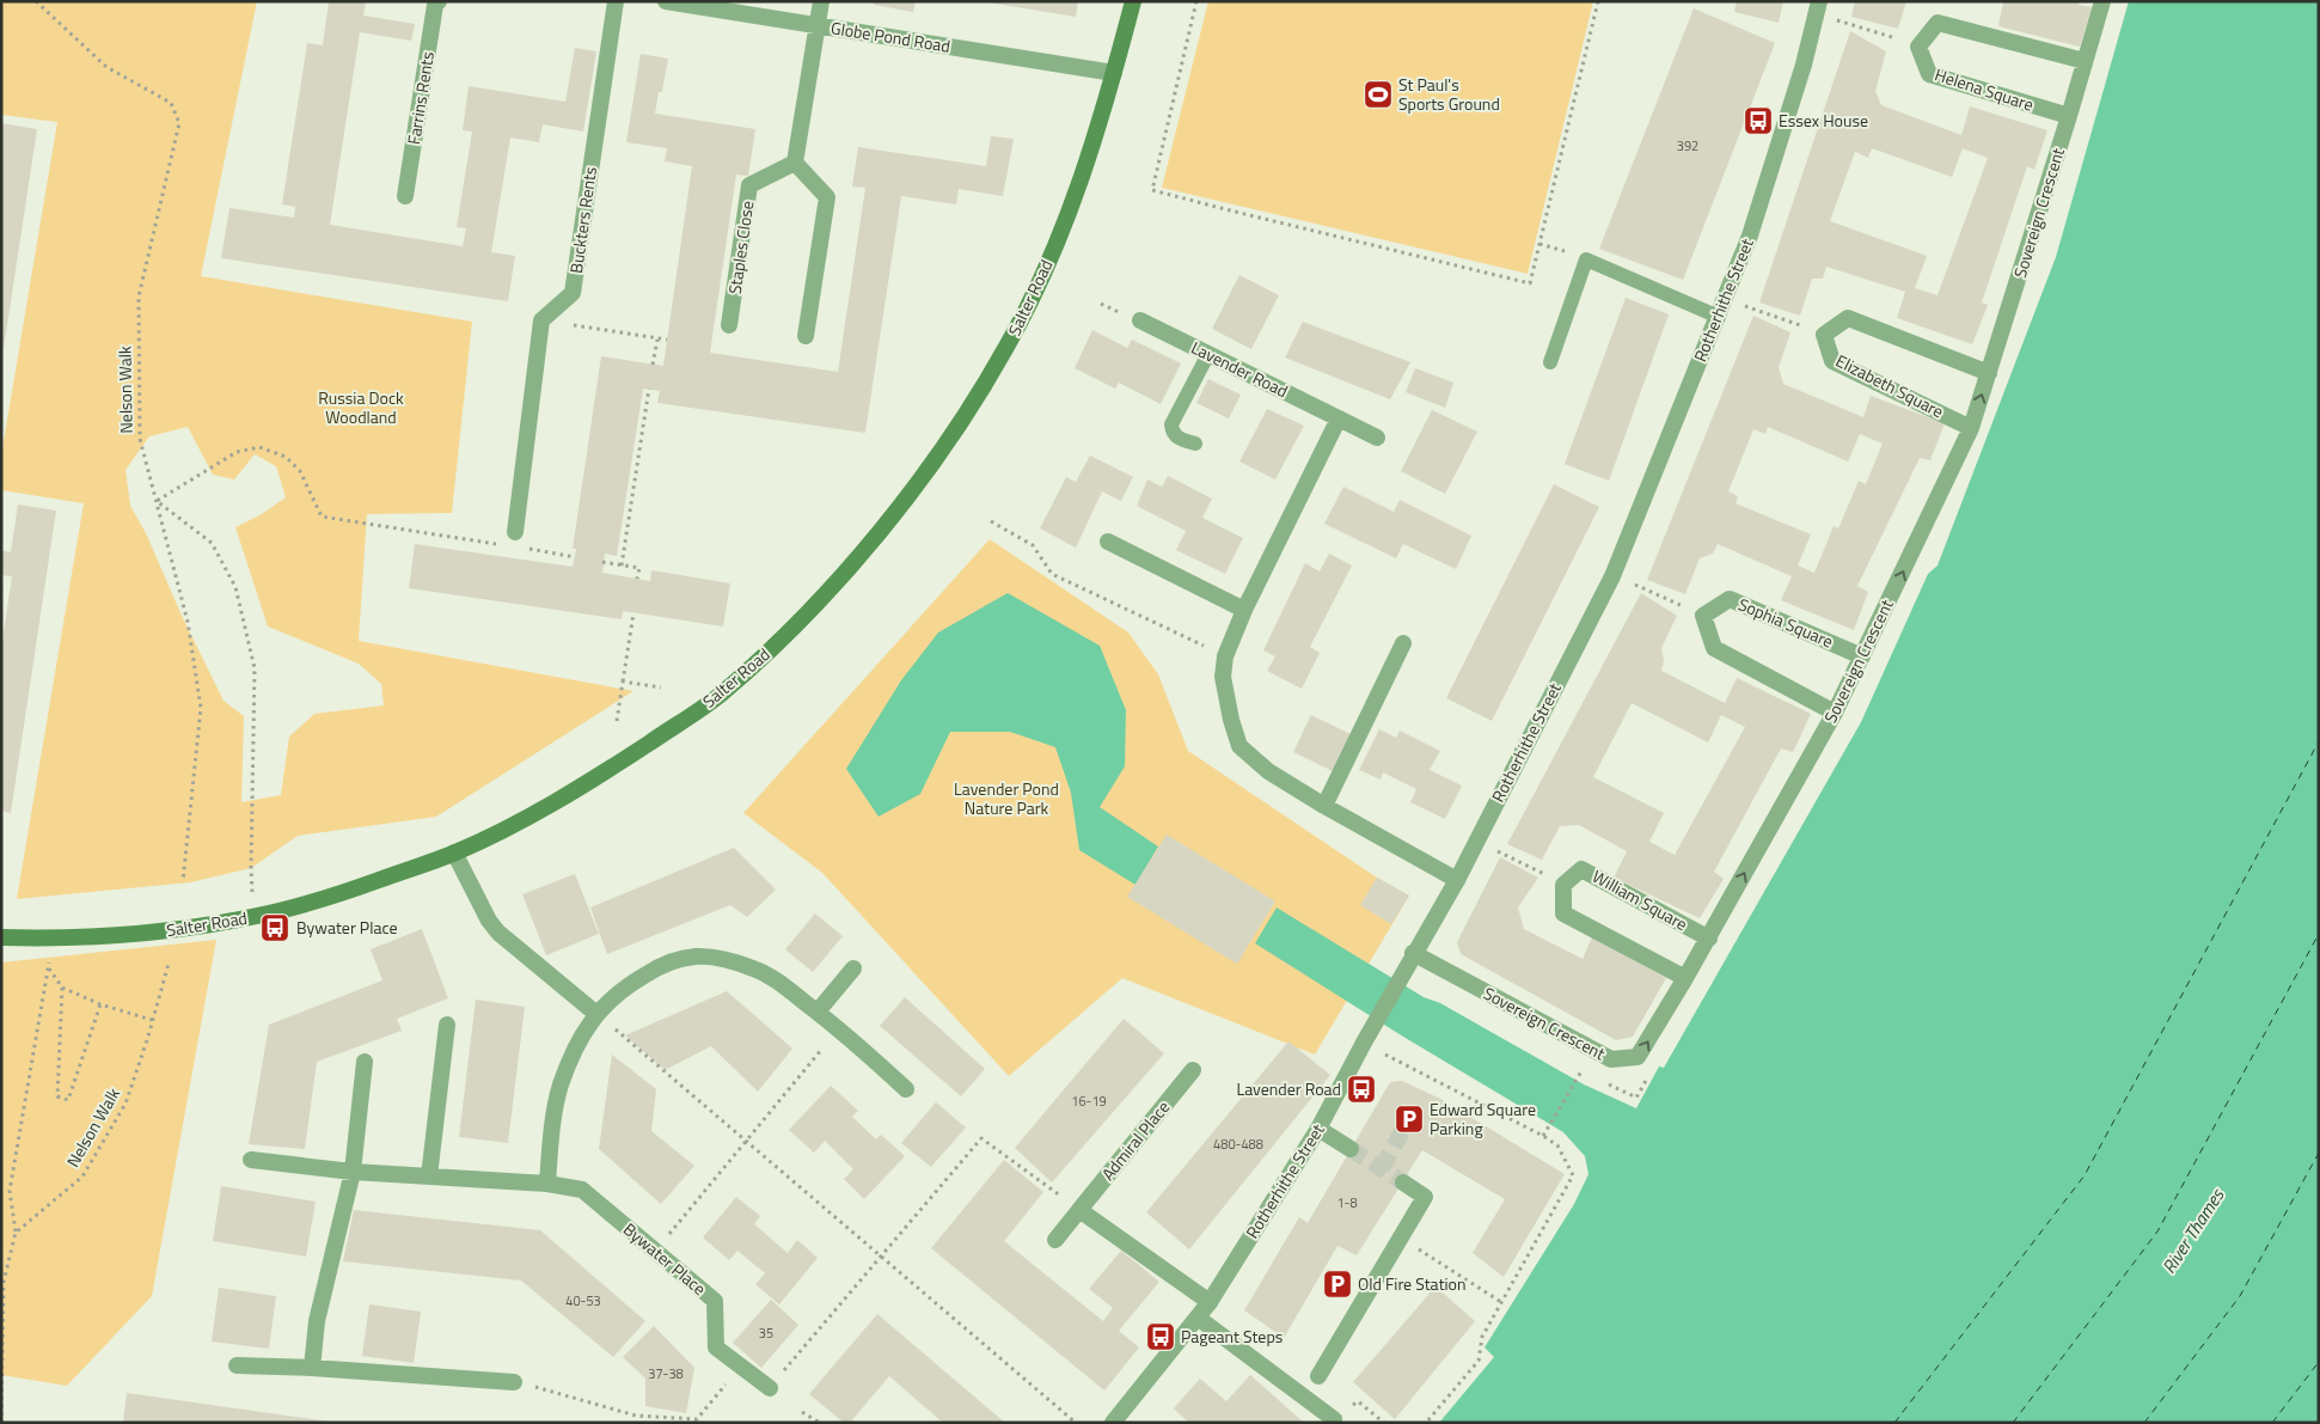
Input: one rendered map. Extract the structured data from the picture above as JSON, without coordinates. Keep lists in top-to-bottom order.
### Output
{
  "streets": {
    "main road": ["Salter Road"],
    "street": [
      "Globe Pond Road",
      "Helena Square",
      "Farrins Rents",
      "Sovereign Crescent",
      "Buckters Rents",
      "Staples Close",
      "Rotherhithe Street",
      "Lavender Road",
      "Elizabeth Square",
      "Sophia Square",
      "William Square",
      "Admiral Place",
      "Bywater Place"
    ],
    "path": ["Nelson Walk"]
  },
  "crossings": [
    ["Globe Pond Road", "Salter Road"],
    ["Helena Square", "Sovereign Crescent"],
    ["Sovereign Crescent", "Rotherhithe Street"],
    ["Sovereign Crescent", "Elizabeth Square"],
    ["Sovereign Crescent", "Sophia Square"],
    ["Sovereign Crescent", "William Square"]
  ],
  "water": ["River Thames"],
  "parks": ["Russia Dock Woodland", "Lavender Pond Nature Park"],
  "places": {
    "sports": ["St Paul's Sports Ground"],
    "bus stop": [
      "Essex House",
      "Bywater Place",
      "Lavender Road",
      "Pageant Steps"
    ],
    "parking": ["Edward Square Parking", "Old Fire Station"]
  },
  "house_numbers": [
    "392",
    "16-19",
    "480-488",
    "1-8",
    "40-53",
    "35",
    "37-38"
  ]
}
